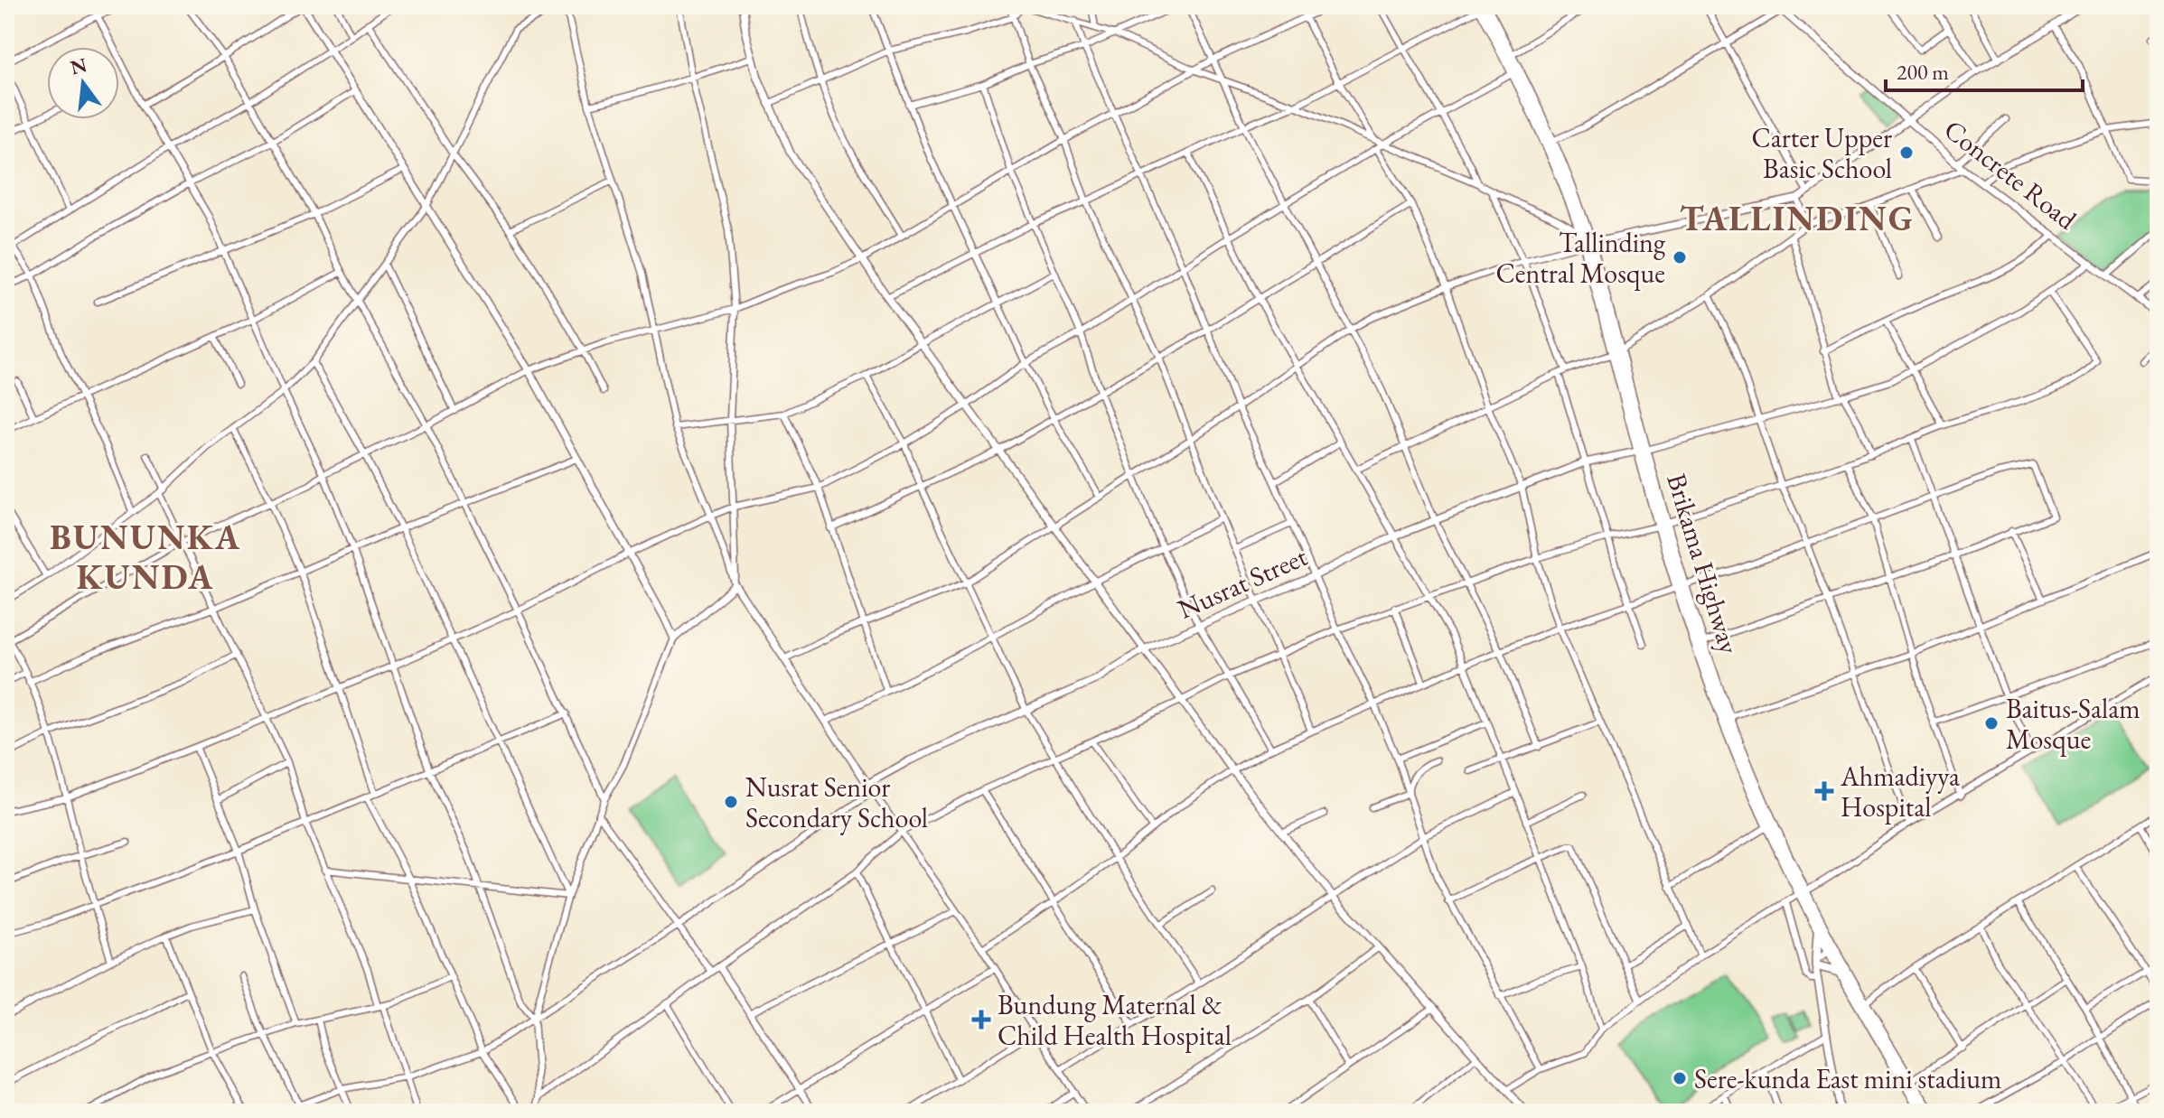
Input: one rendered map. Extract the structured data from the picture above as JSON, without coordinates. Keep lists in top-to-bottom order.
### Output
{
  "streets": {
    "highway": ["Brikama Highway"],
    "street": ["Concrete Road", "Nusrat Street"]
  },
  "crossings": [
    ["Brikama Highway", "Nusrat Street"]
  ],
  "districts": ["TALLINDING", "BUNUNKA KUNDA"],
  "places": {
    "other": [
      "Carter Upper Basic School",
      "Tallinding Central Mosque",
      "Baitus-Salam Mosque",
      "Nusrat Senior Secondary School",
      "Sere-kunda East mini stadium"
    ],
    "health": ["Ahmadiyya Hospital", "Bundung Maternal & Child Health Hospital"]
  },
  "scale_bar": "200 m",
  "north": "top"
}
